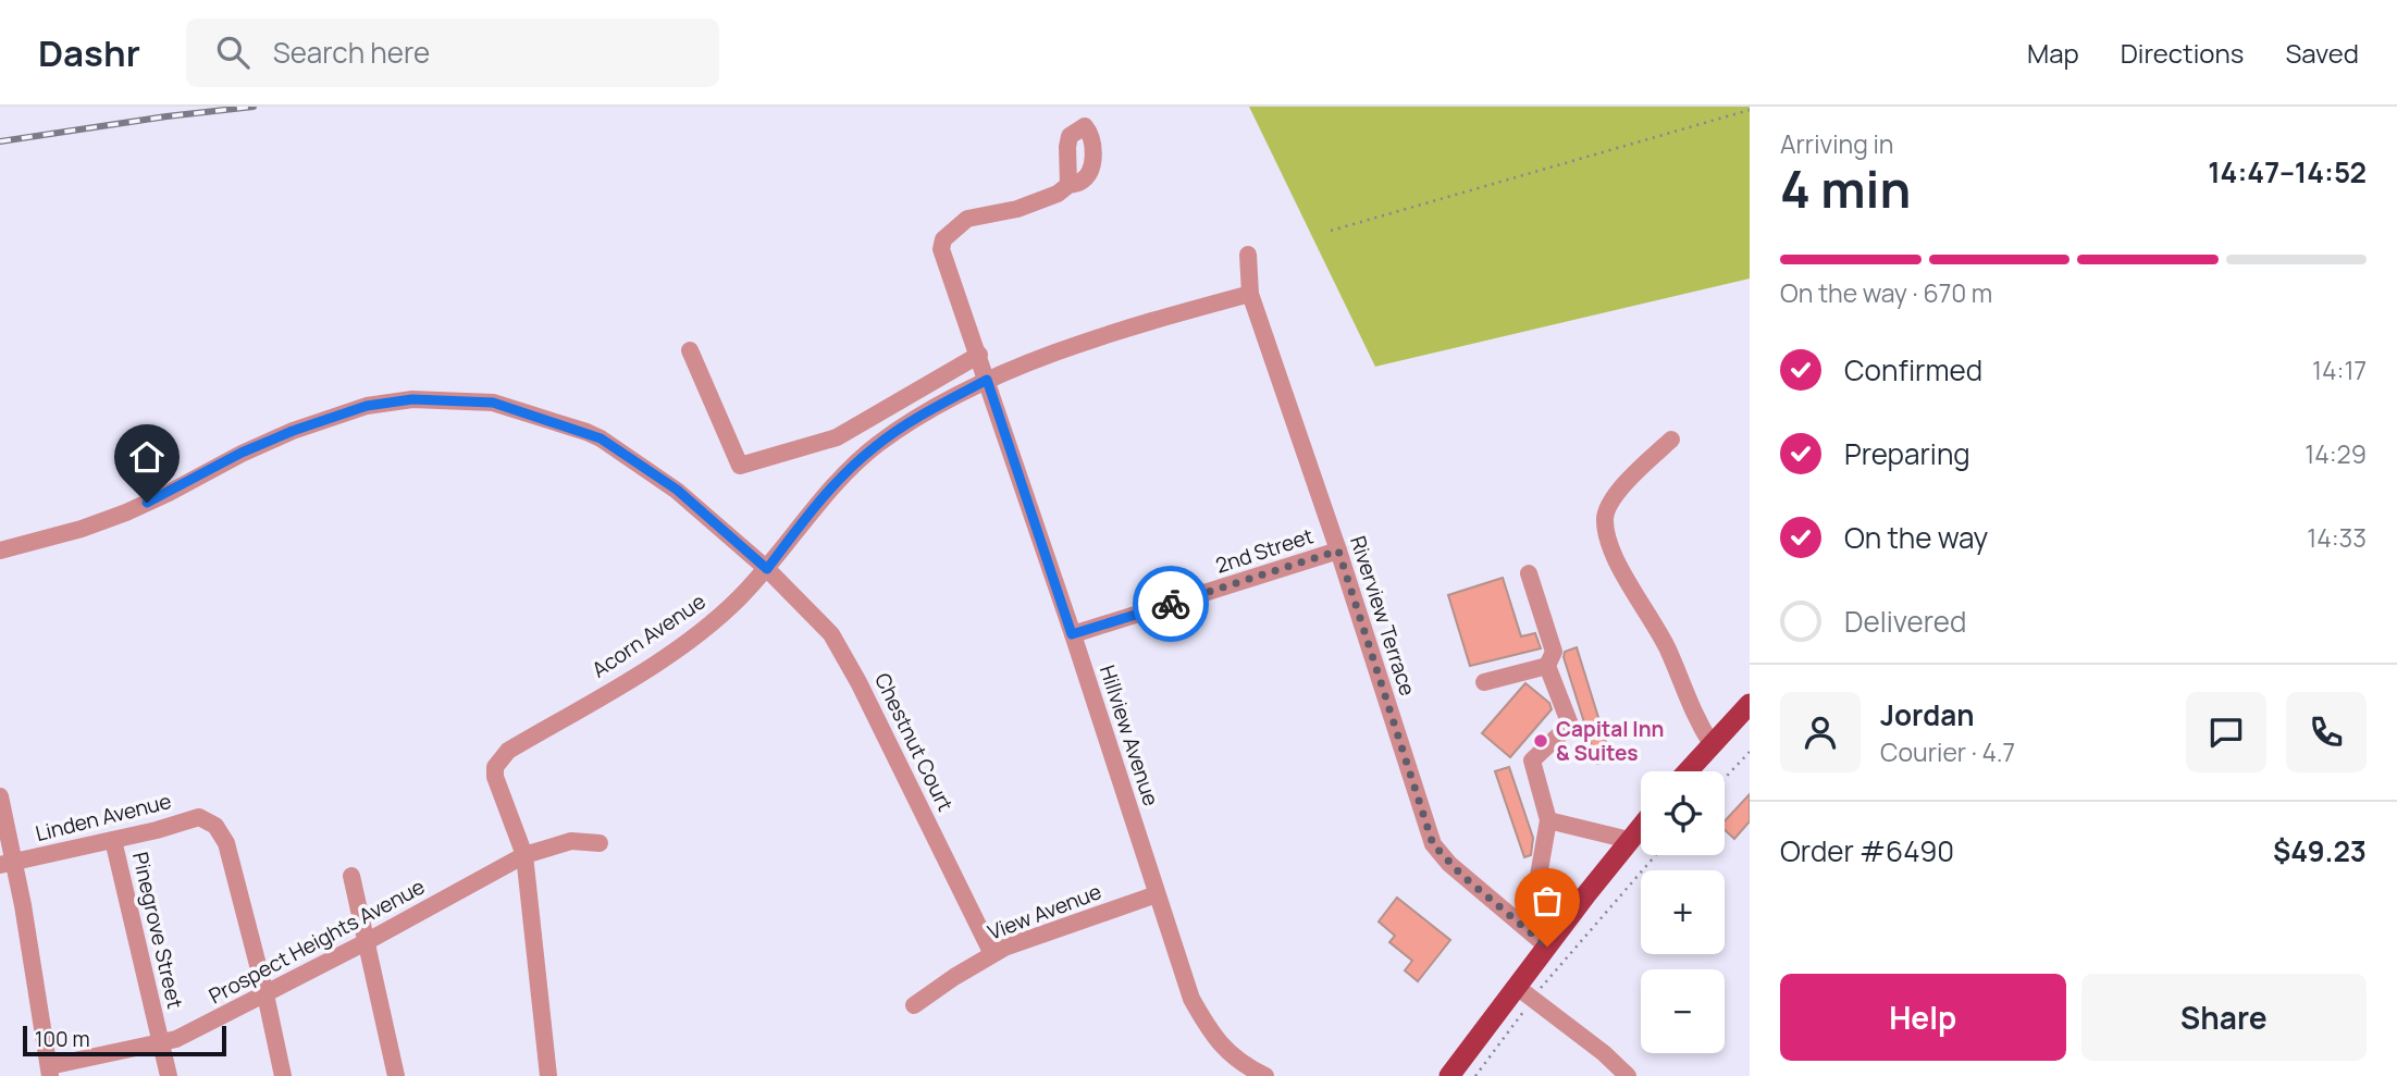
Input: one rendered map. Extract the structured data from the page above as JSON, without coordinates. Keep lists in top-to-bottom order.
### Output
{
  "streets": {
    "street": [
      "2nd Street",
      "Riverview Terrace",
      "Acorn Avenue",
      "Hillview Avenue",
      "Chestnut Court",
      "Linden Avenue",
      "View Avenue",
      "Pinegrove Street",
      "Prospect Heights Avenue"
    ]
  },
  "crossings": [
    ["2nd Street", "Riverview Terrace"],
    ["2nd Street", "Hillview Avenue"],
    ["Riverview Terrace", "Acorn Avenue"],
    ["Acorn Avenue", "Hillview Avenue"],
    ["Acorn Avenue", "Chestnut Court"],
    ["Acorn Avenue", "Prospect Heights Avenue"],
    ["Hillview Avenue", "View Avenue"],
    ["Chestnut Court", "View Avenue"],
    ["Linden Avenue", "Pinegrove Street"],
    ["Linden Avenue", "Prospect Heights Avenue"],
    ["Pinegrove Street", "Prospect Heights Avenue"]
  ],
  "places": ["Capital Inn & Suites"],
  "scale_bar": "100 m",
  "page": {
    "header": "Dashr",
    "search": "Search here",
    "nav": ["Map", "Directions", "Saved"],
    "heading": ["4 min", "Arriving in", "14:47–14:52"],
    "panel": [
      "Jordan",
      "Courier · 4.7",
      "Order #6490",
      "$49.23"
    ],
    "bar": "On the way · 670 m",
    "list": [
      ["Confirmed", "14:17"],
      ["Preparing", "14:29"],
      ["On the way", "14:33"],
      "Delivered"
    ],
    "map_buttons": ["+", "−"],
    "buttons": ["Help", "Share"],
    "scale": "100 m"
  }
}
